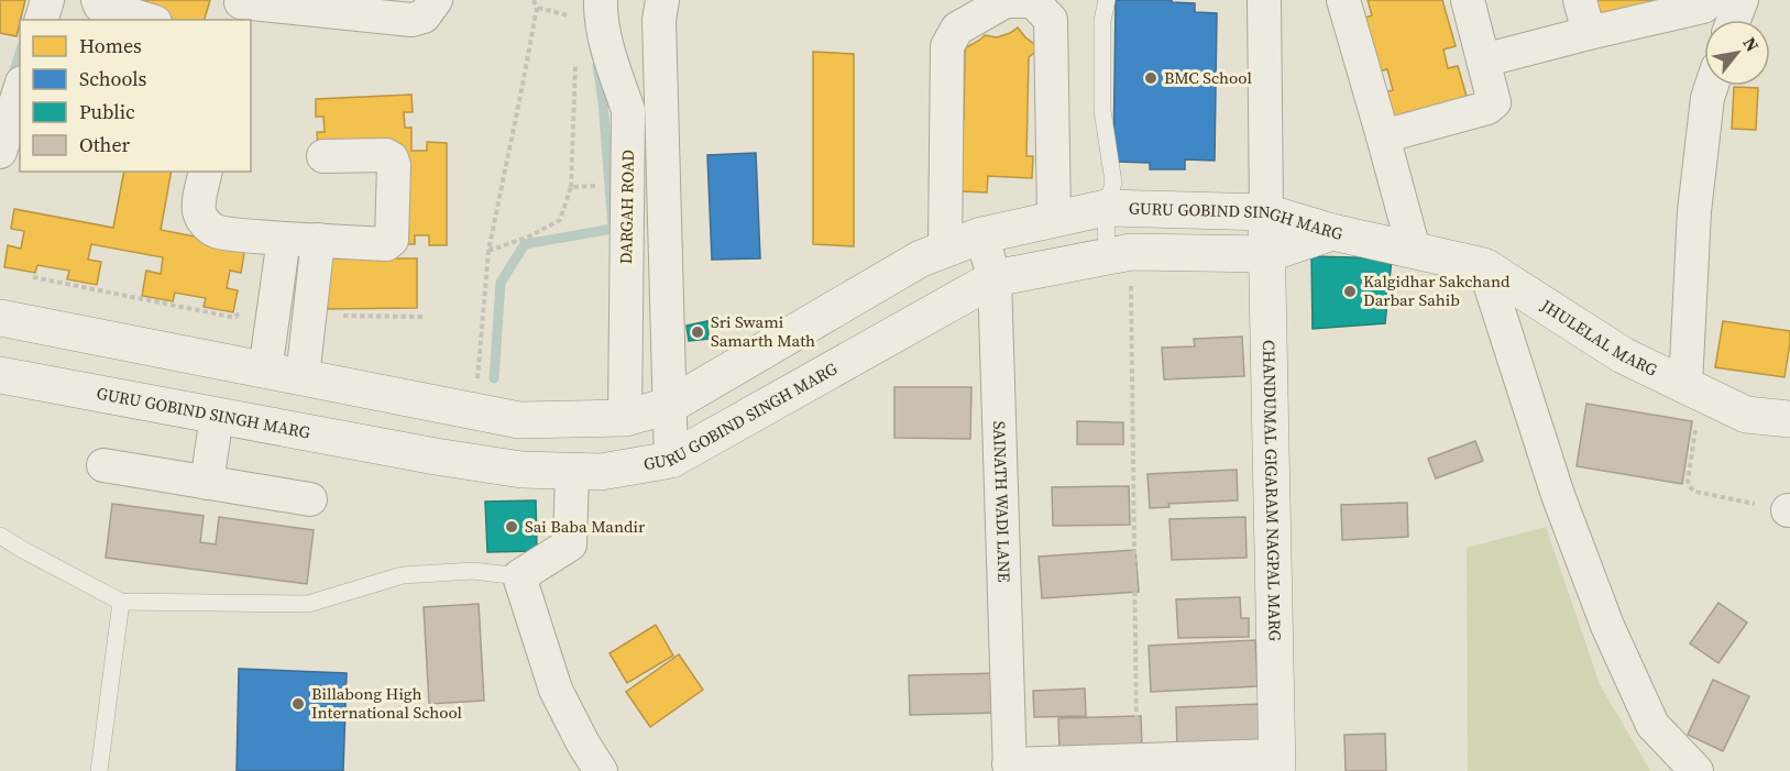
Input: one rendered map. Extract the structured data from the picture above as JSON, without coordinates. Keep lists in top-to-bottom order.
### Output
{
  "streets": {
    "street": [
      "DARGAH ROAD",
      "GURU GOBIND SINGH MARG",
      "JHULELAL MARG",
      "CHANDUMAL GIGARAM NAGPAL MARG",
      "SAINATH WADI LANE"
    ]
  },
  "crossings": [
    ["DARGAH ROAD", "GURU GOBIND SINGH MARG"],
    ["GURU GOBIND SINGH MARG", "JHULELAL MARG"],
    ["GURU GOBIND SINGH MARG", "CHANDUMAL GIGARAM NAGPAL MARG"],
    ["GURU GOBIND SINGH MARG", "SAINATH WADI LANE"]
  ],
  "places": [
    "BMC School",
    "Kalgidhar Sakchand Darbar Sahib",
    "Sri Swami Samarth Math",
    "Sai Baba Mandir",
    "Billabong High International School"
  ],
  "legend": [
    "Homes",
    "Schools",
    "Public",
    "Other"
  ],
  "north": "top right"
}
